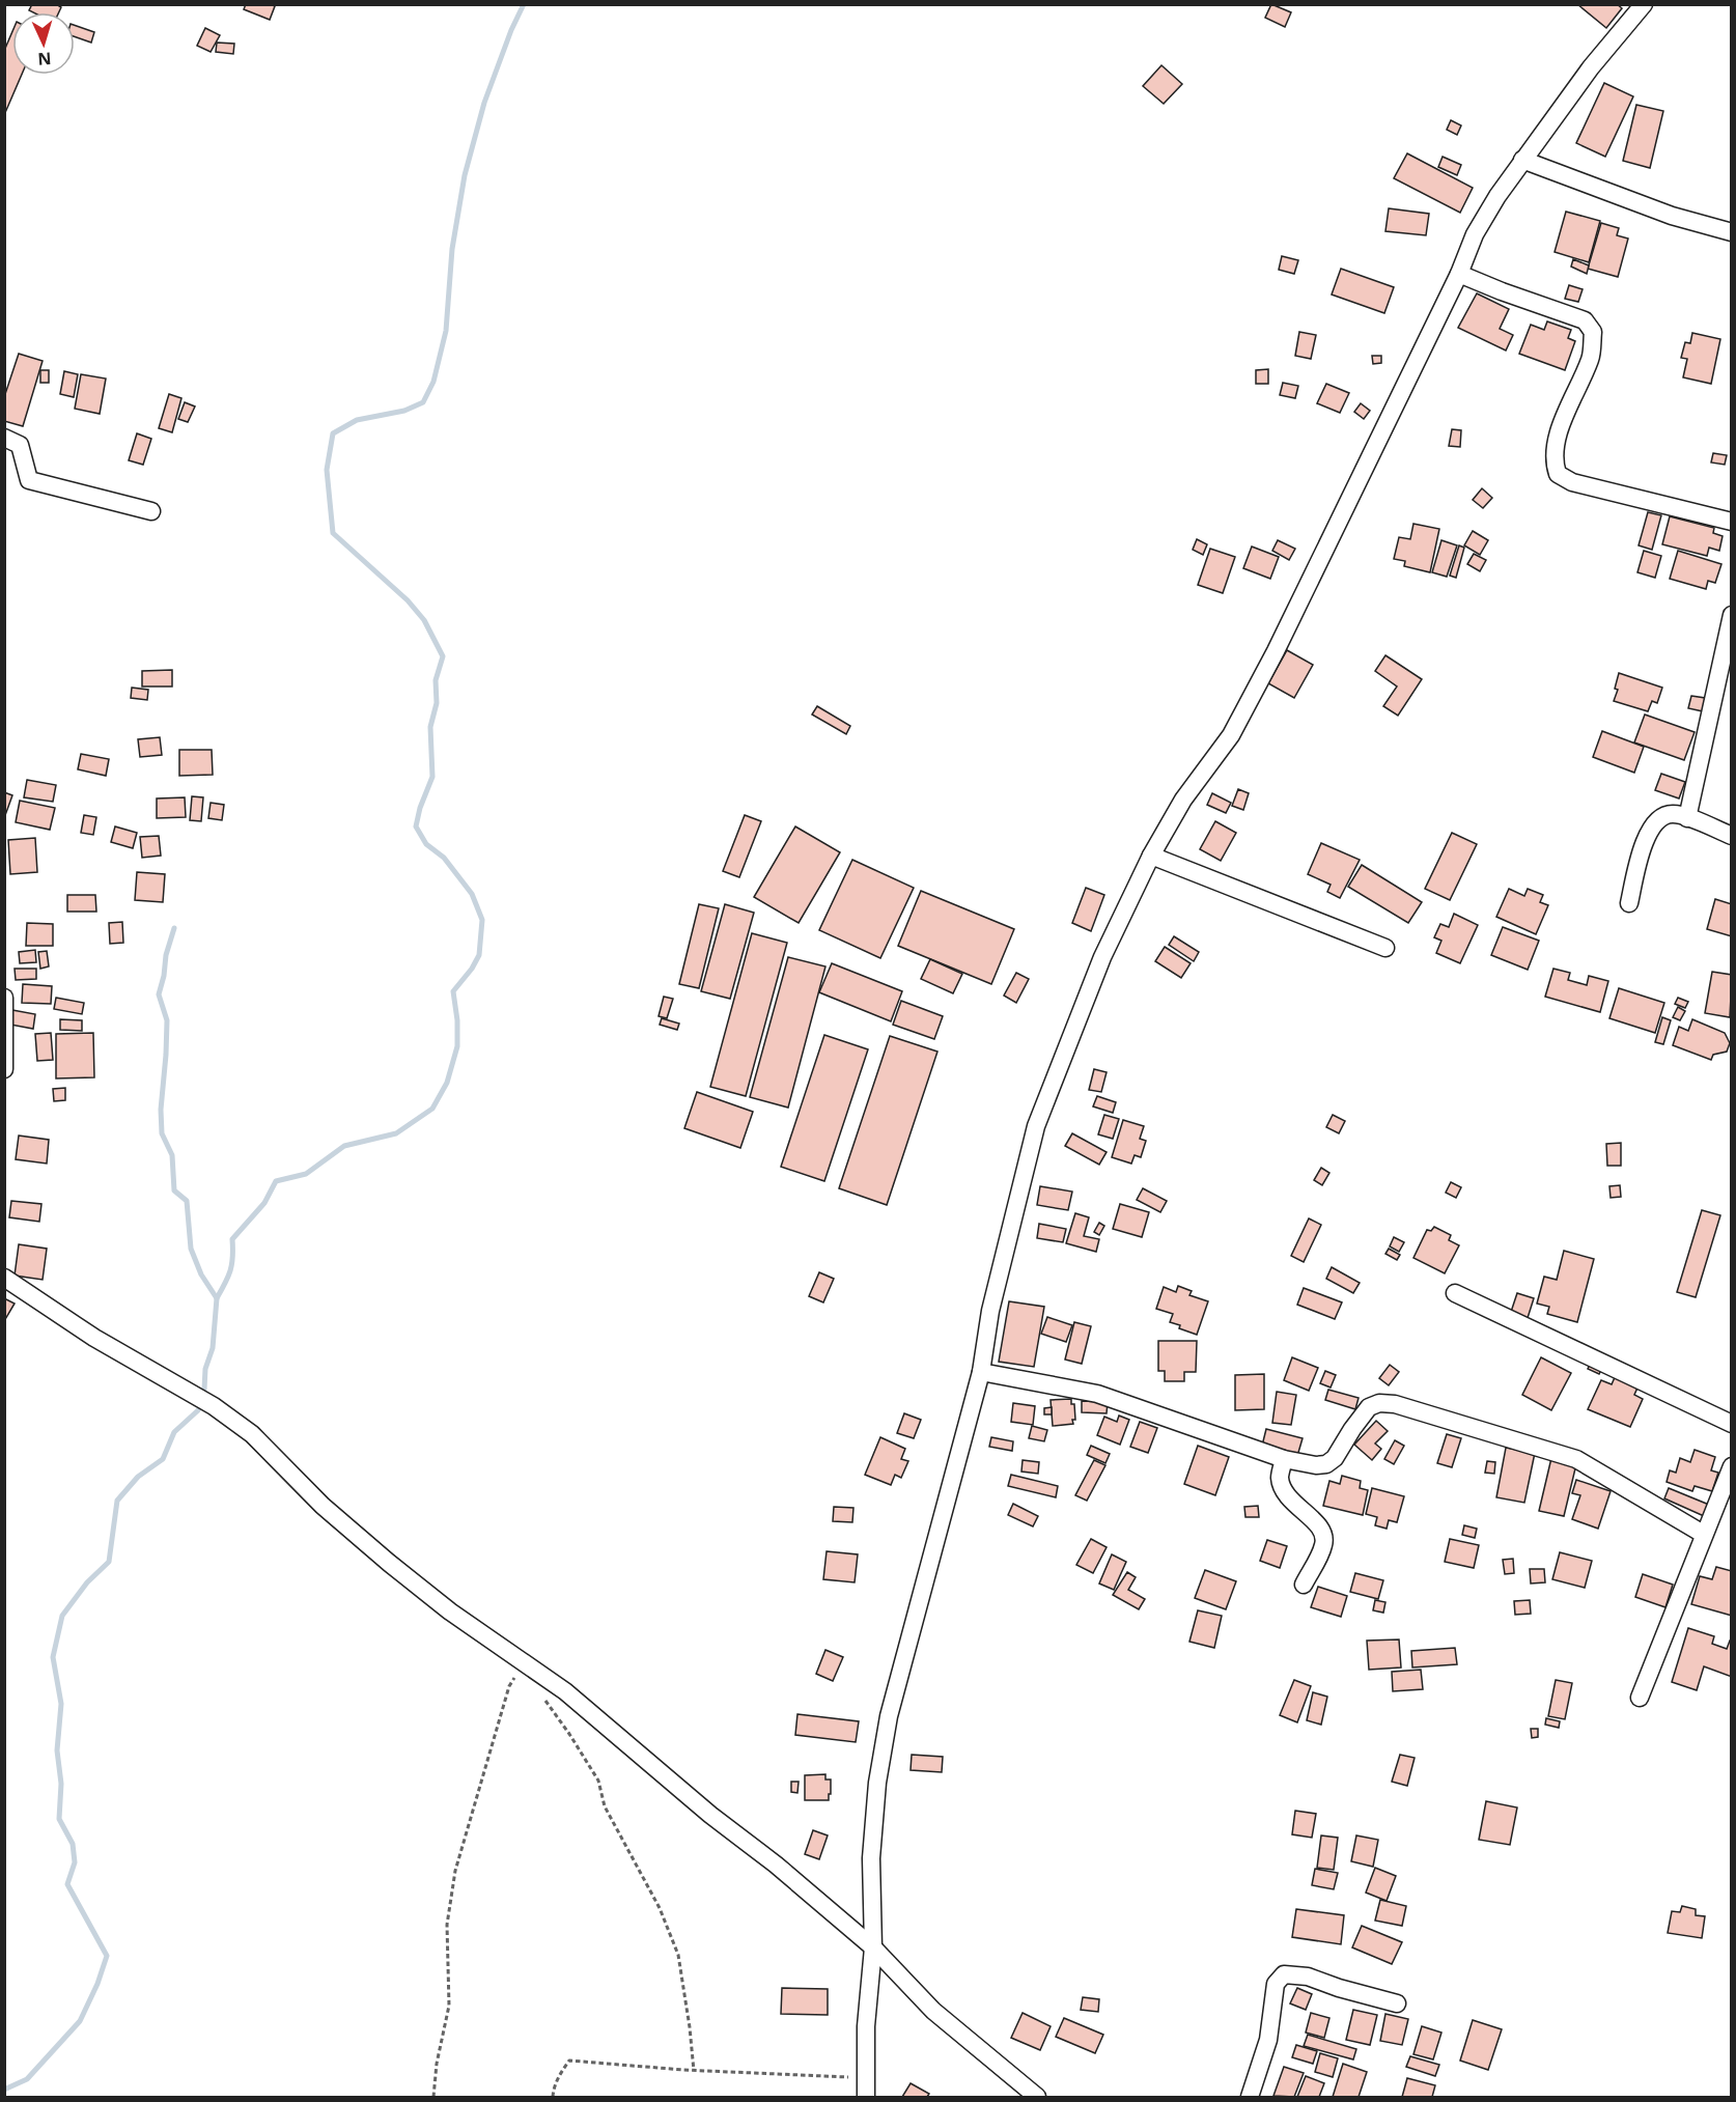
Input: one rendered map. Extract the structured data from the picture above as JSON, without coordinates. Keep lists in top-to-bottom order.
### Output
{
  "north": "bottom"
}
